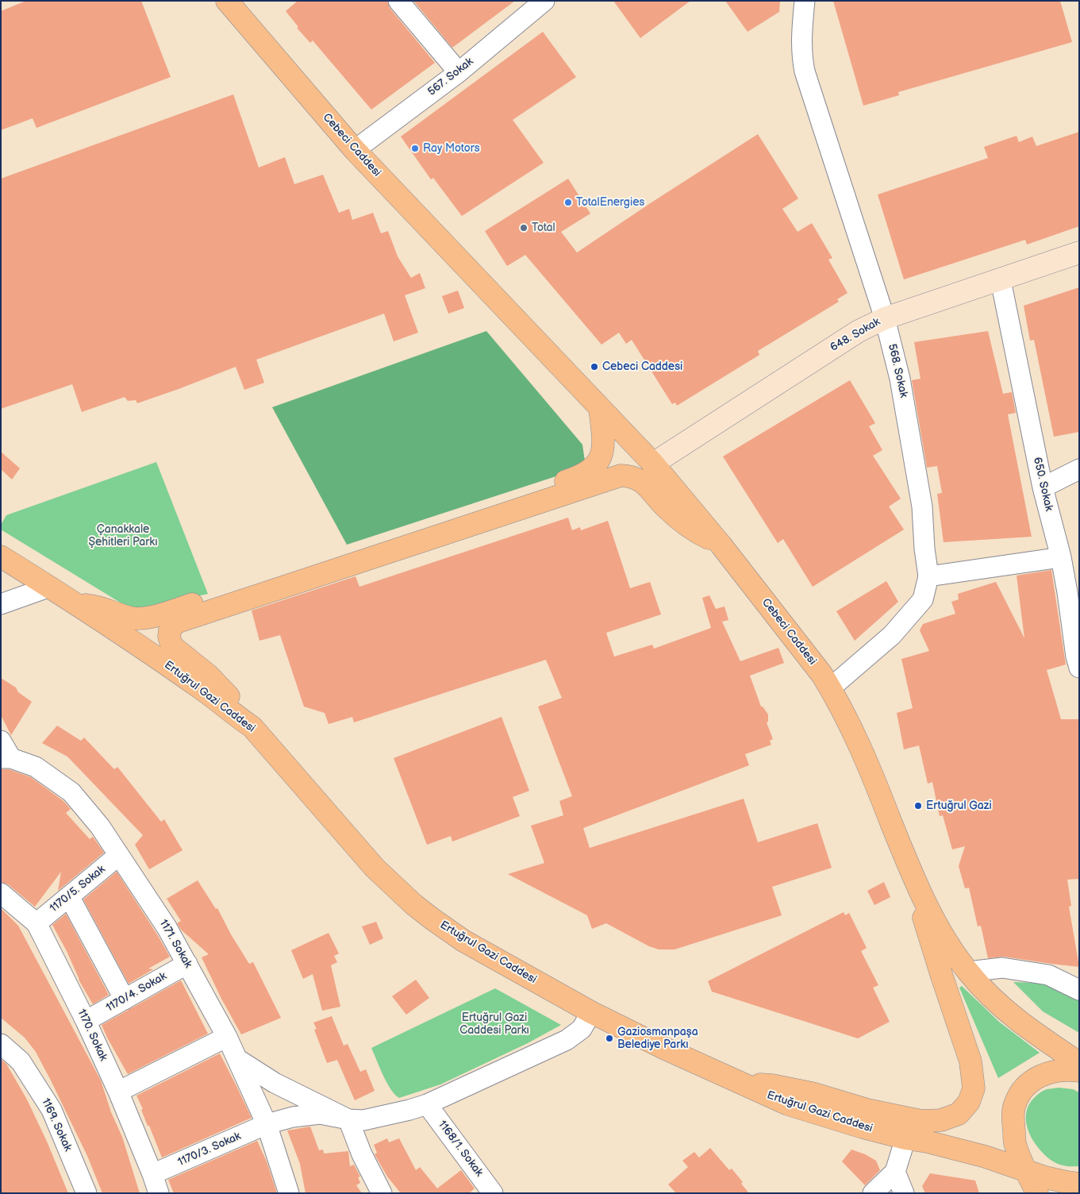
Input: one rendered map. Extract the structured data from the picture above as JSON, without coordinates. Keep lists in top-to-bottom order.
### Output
{
  "streets": {
    "main road": ["Cebeci Caddesi", "Ertuğrul Gazi Caddesi"],
    "street": [
      "567. Sokak",
      "648. Sokak",
      "568. Sokak",
      "650. Sokak",
      "1170/5. Sokak",
      "1171. Sokak",
      "1170/4. Sokak",
      "1170. Sokak",
      "1169. Sokak",
      "1168/1. Sokak",
      "1170/3. Sokak"
    ]
  },
  "crossings": [
    ["567. Sokak", "Cebeci Caddesi"],
    ["Cebeci Caddesi", "648. Sokak"],
    ["Cebeci Caddesi", "568. Sokak"],
    ["648. Sokak", "568. Sokak"],
    ["648. Sokak", "650. Sokak"],
    ["Ertuğrul Gazi Caddesi", "1170/3. Sokak"],
    ["1170/5. Sokak", "1171. Sokak"],
    ["1170/5. Sokak", "1170. Sokak"],
    ["1171. Sokak", "1170/4. Sokak"],
    ["1171. Sokak", "1170/3. Sokak"],
    ["1170/4. Sokak", "1170. Sokak"],
    ["1170. Sokak", "1170/3. Sokak"],
    ["1168/1. Sokak", "1170/3. Sokak"]
  ],
  "parks": ["Çanakkale Şehitleri Parkı", "Ertuğrul Gazi Caddesi Parkı"],
  "places": [
    "Ray Motors",
    "TotalEnergies",
    "Total",
    "Cebeci Caddesi",
    "Ertuğrul Gazi",
    "Gaziosmanpaşa Belediye Parkı"
  ]
}
